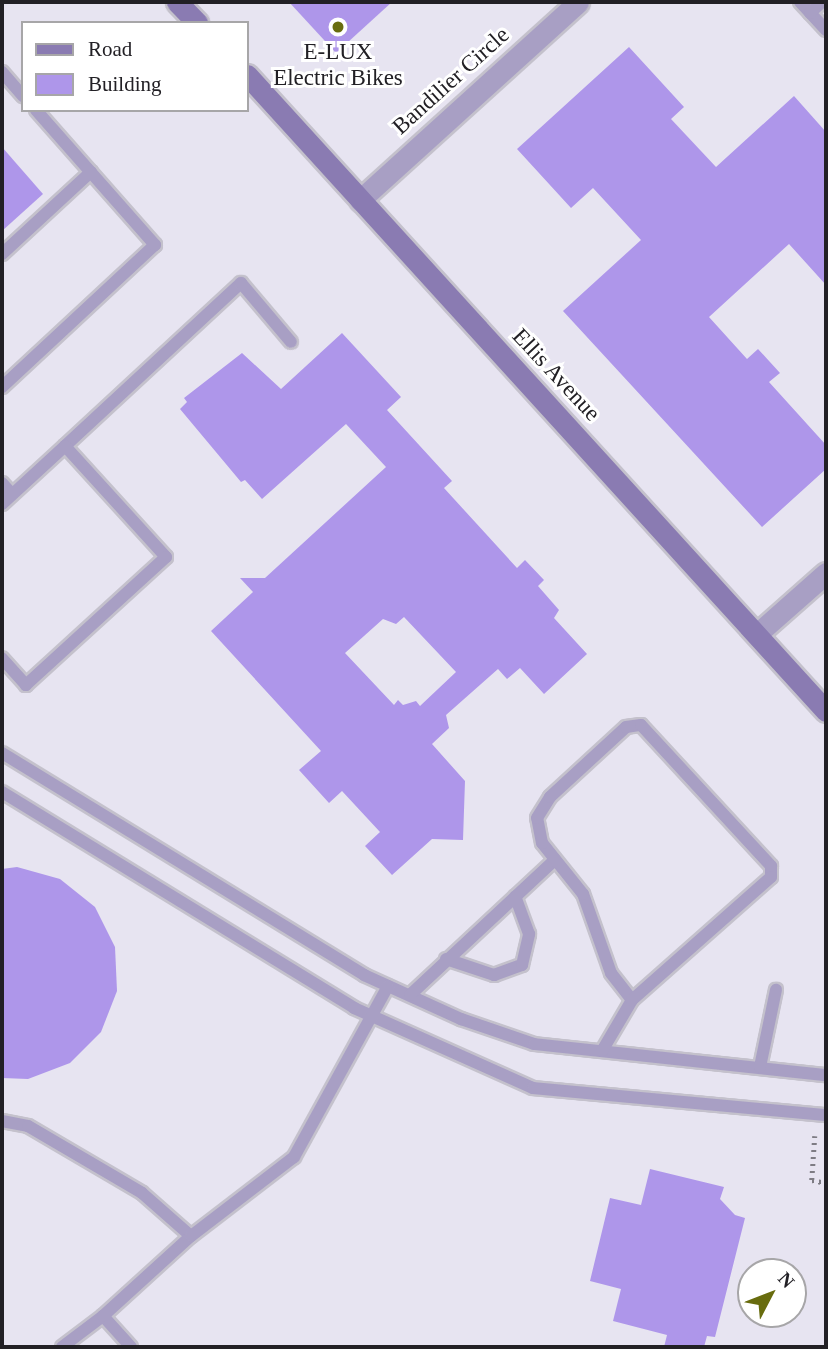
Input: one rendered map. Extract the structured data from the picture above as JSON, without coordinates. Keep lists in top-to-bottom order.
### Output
{
  "streets": {
    "main road": ["Ellis Avenue"],
    "street": ["Bandilier Circle"]
  },
  "crossings": [
    ["Bandilier Circle", "Ellis Avenue"]
  ],
  "places": ["E-LUX Electric Bikes"],
  "legend": ["Road", "Building"],
  "north": "top right"
}
